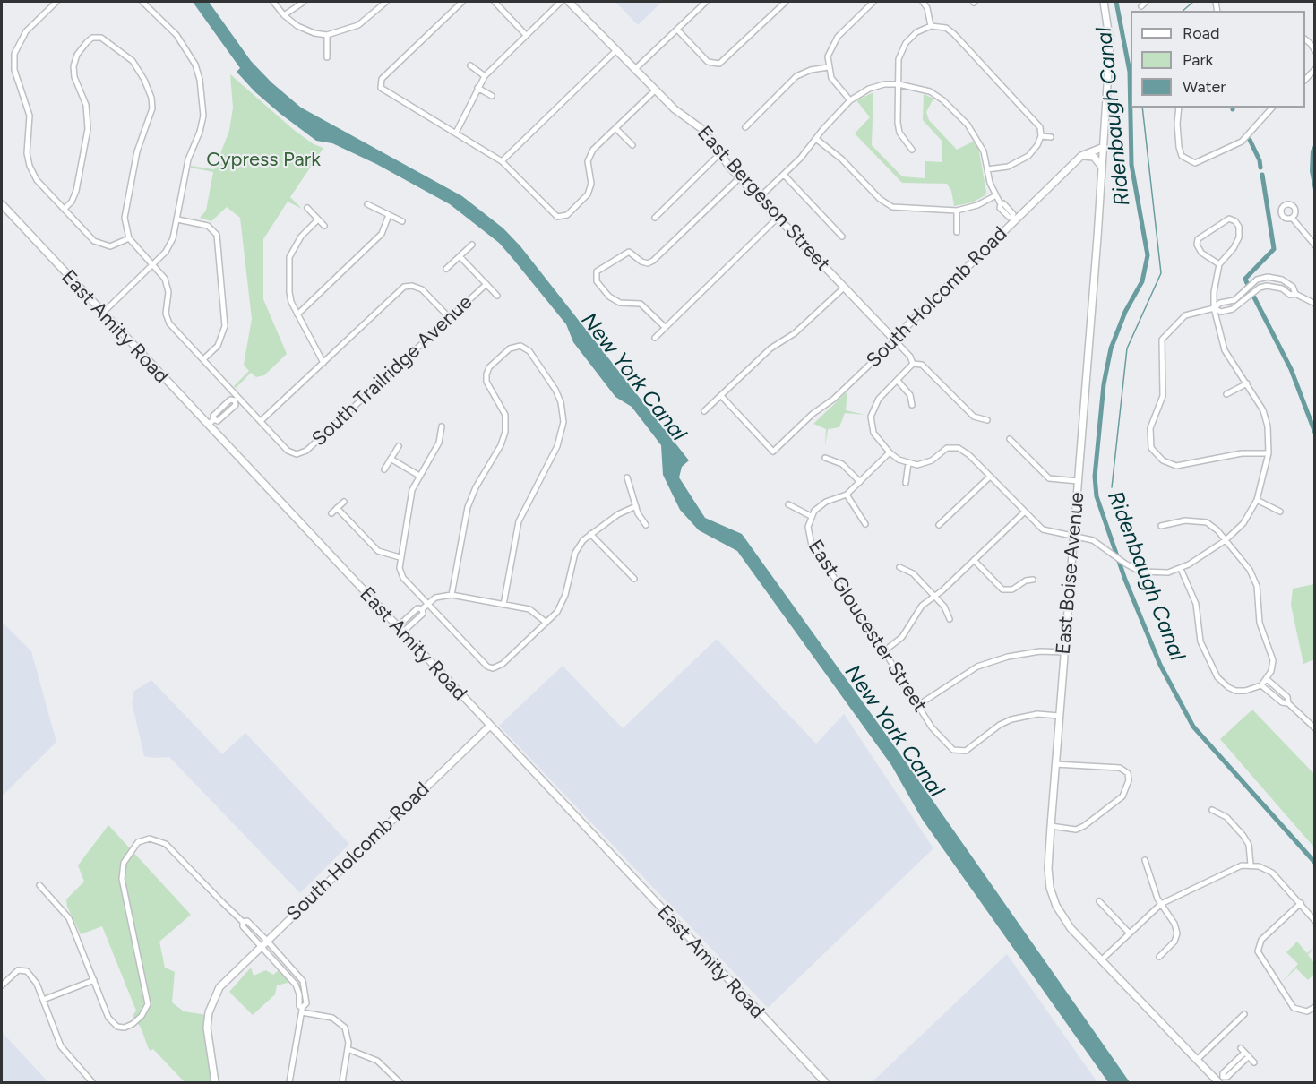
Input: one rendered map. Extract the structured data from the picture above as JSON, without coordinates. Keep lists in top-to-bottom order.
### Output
{
  "streets": {
    "street": [
      "East Bergeson Street",
      "South Holcomb Road",
      "East Amity Road",
      "South Trailridge Avenue",
      "East Boise Avenue",
      "East Gloucester Street"
    ]
  },
  "crossings": [
    ["East Bergeson Street", "South Holcomb Road"],
    ["South Holcomb Road", "East Amity Road"],
    ["South Holcomb Road", "East Boise Avenue"],
    ["East Boise Avenue", "East Gloucester Street"]
  ],
  "water": ["Ridenbaugh Canal", "New York Canal"],
  "parks": ["Cypress Park"],
  "legend": ["Road", "Park", "Water"]
}
